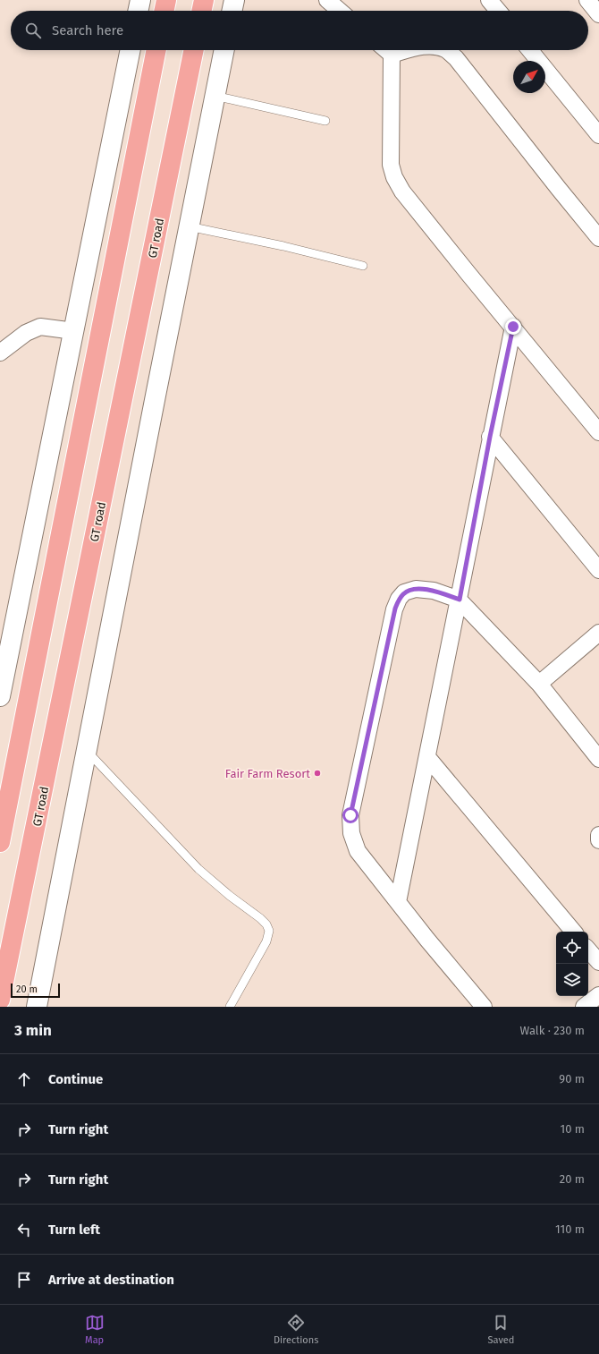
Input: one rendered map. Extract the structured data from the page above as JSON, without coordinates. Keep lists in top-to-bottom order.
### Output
{
  "streets": {
    "highway": ["GT road"]
  },
  "places": ["Fair Farm Resort"],
  "scale_bar": "20 m",
  "north": "top right",
  "page": {
    "search": "Search here",
    "scale": "20 m",
    "heading": ["3 min", "Walk · 230 m"],
    "list": [
      ["Continue", "90 m"],
      ["Turn right", "10 m"],
      ["Turn right", "20 m"],
      ["Turn left", "110 m"],
      "Arrive at destination"
    ],
    "nav": ["Map", "Directions", "Saved"]
  }
}
